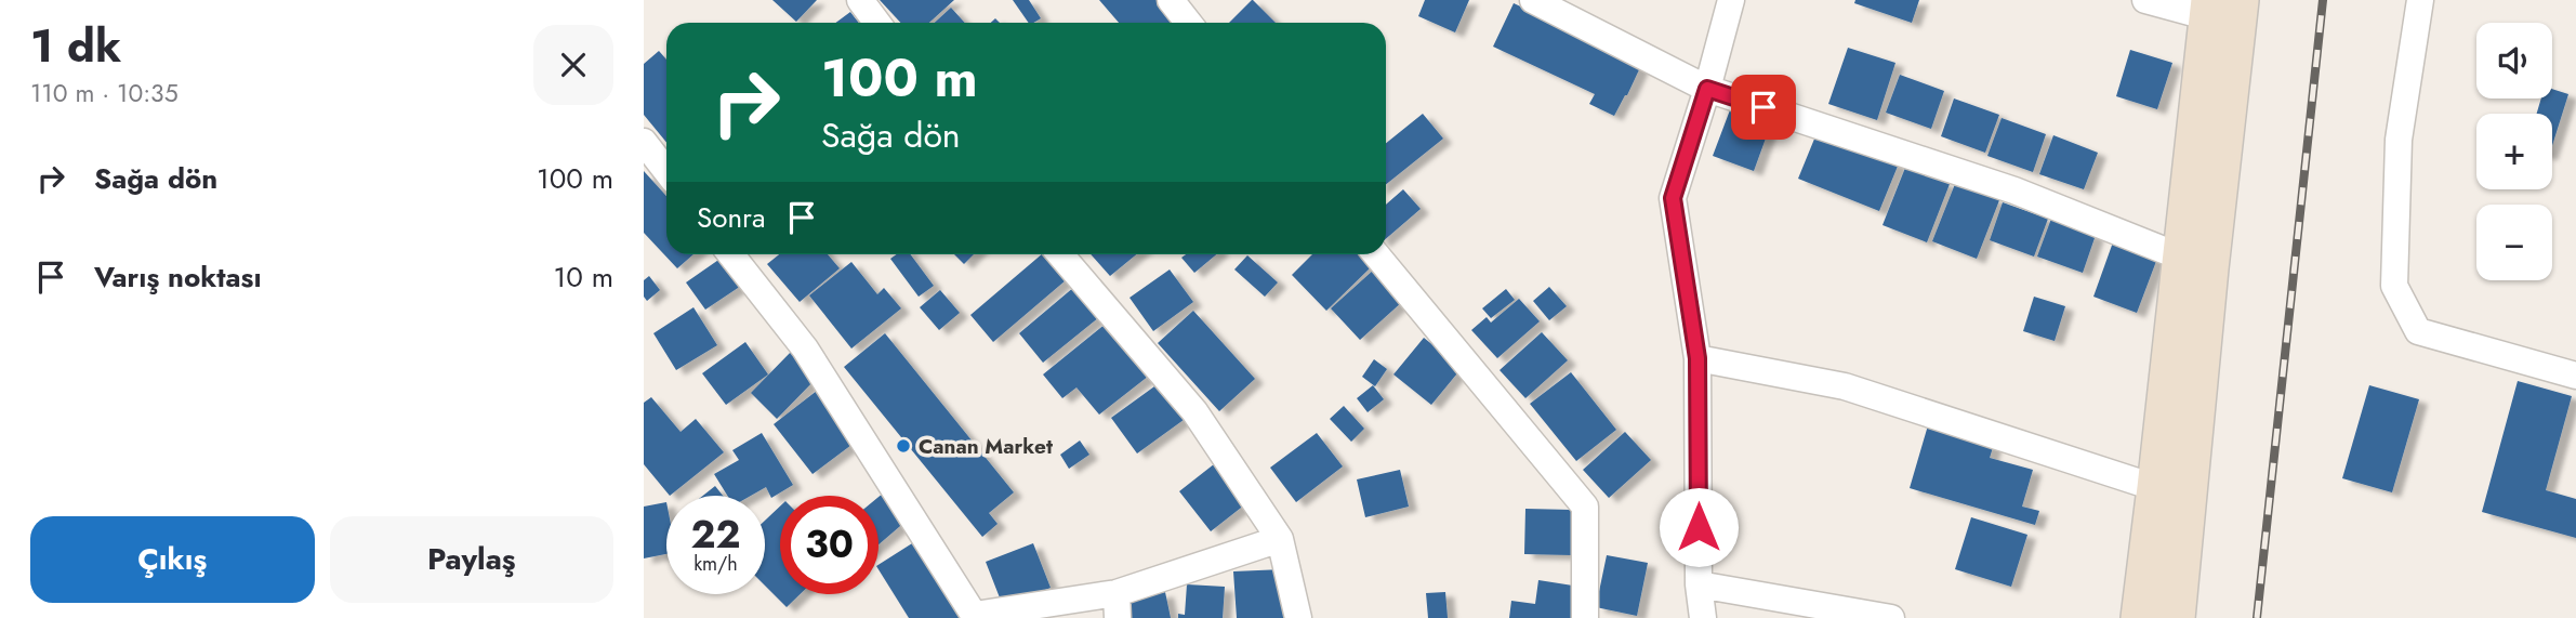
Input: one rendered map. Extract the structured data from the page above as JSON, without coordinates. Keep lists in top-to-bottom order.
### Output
{
  "places": ["Canan Market"],
  "page": {
    "heading": ["1 dk", "110 m · 10:35"],
    "map_buttons": ["+", "−"],
    "turn": ["100 m", "Sağa dön"],
    "list": [
      {
        "name": "Sağa dön",
        "value": "100 m"
      },
      {
        "name": "Varış noktası",
        "value": "10 m"
      }
    ],
    "then": "Sonra",
    "speed": "22 km/h",
    "limit": "30",
    "buttons": ["Çıkış", "Paylaş"]
  }
}
